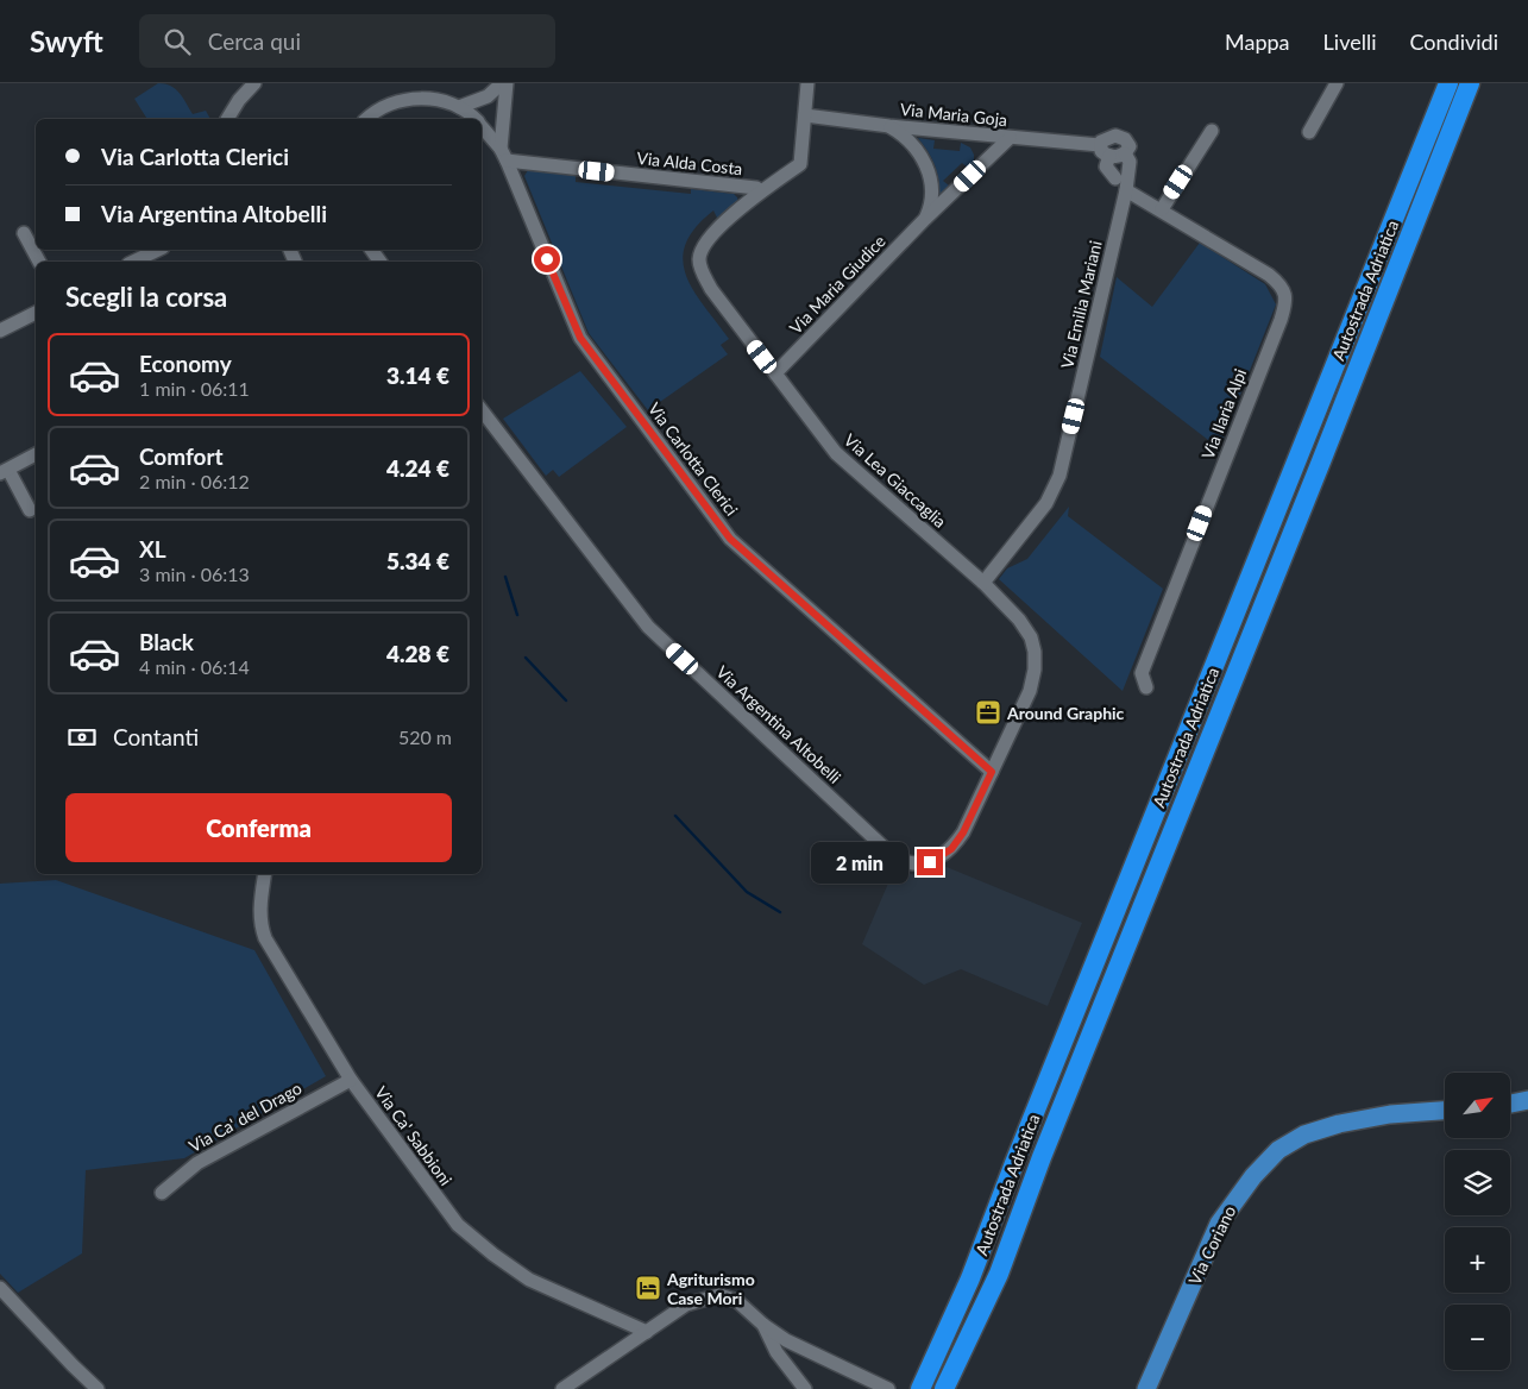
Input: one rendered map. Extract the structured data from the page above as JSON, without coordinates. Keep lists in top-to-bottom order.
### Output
{
  "streets": {
    "highway": ["Autostrada Adriatica"],
    "main road": ["Via Coriano"],
    "street": [
      "Via Maria Goja",
      "Via Alda Costa",
      "Via Maria Giudice",
      "Via Emilia Mariani",
      "Via Ilaria Alpi",
      "Via Carlotta Clerici",
      "Via Lea Giaccaglia",
      "Via Argentina Altobelli",
      "Via Ca' del Drago",
      "Via Ca' Sabbioni"
    ]
  },
  "crossings": [
    ["Via Maria Goja", "Via Maria Giudice"],
    ["Via Maria Goja", "Via Lea Giaccaglia"],
    ["Via Alda Costa", "Via Carlotta Clerici"],
    ["Via Alda Costa", "Via Lea Giaccaglia"],
    ["Via Maria Giudice", "Via Lea Giaccaglia"],
    ["Via Emilia Mariani", "Via Ilaria Alpi"],
    ["Via Emilia Mariani", "Via Lea Giaccaglia"],
    ["Via Carlotta Clerici", "Via Lea Giaccaglia"],
    ["Via Lea Giaccaglia", "Via Argentina Altobelli"],
    ["Via Ca' del Drago", "Via Ca' Sabbioni"]
  ],
  "places": {
    "office": ["Around Graphic"],
    "hotel": ["Agriturismo Case Mori"]
  },
  "north": "top right",
  "page": {
    "header": "Swyft",
    "search": "Cerca qui",
    "nav": ["Mappa", "Livelli", "Condividi"],
    "banner": ["Via Carlotta Clerici", "Via Argentina Altobelli"],
    "heading": "Scegli la corsa",
    "list": [
      {
        "name": "Economy",
        "note": "1 min · 06:11",
        "value": "3.14 €"
      },
      {
        "name": "Comfort",
        "note": "2 min · 06:12",
        "value": "4.24 €"
      },
      {
        "name": "XL",
        "note": "3 min · 06:13",
        "value": "5.34 €"
      },
      {
        "name": "Black",
        "note": "4 min · 06:14",
        "value": "4.28 €"
      }
    ],
    "pay": ["Contanti", "520 m"],
    "buttons": "Conferma",
    "bubble": "2 min",
    "map_buttons": ["+", "−"]
  }
}
